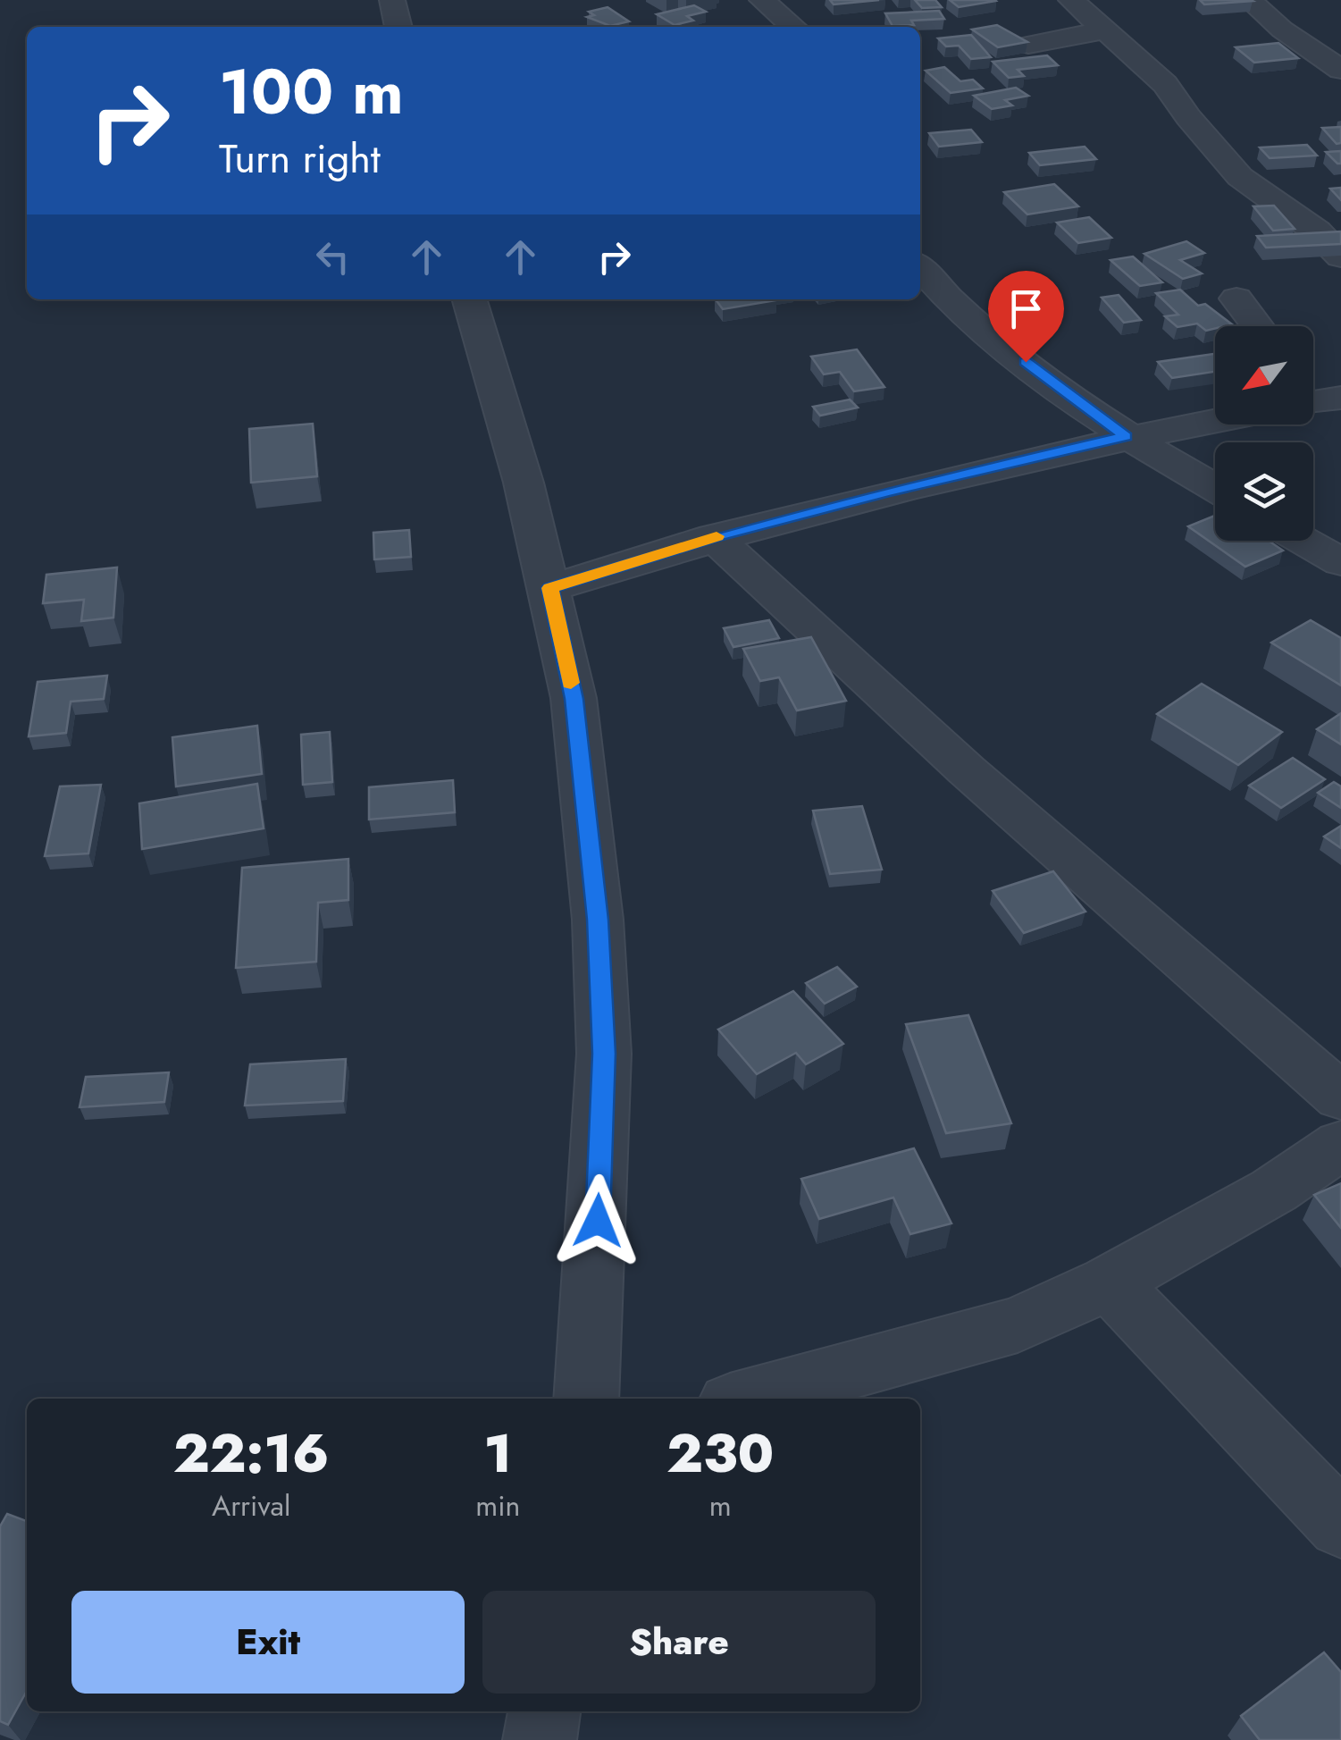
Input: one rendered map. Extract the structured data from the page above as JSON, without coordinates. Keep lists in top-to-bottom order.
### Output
{
  "north": "bottom left",
  "page": {
    "turn": ["100 m", "Turn right"],
    "eta": [
      "22:16",
      "Arrival",
      "1",
      "min",
      "230",
      "m"
    ],
    "buttons": ["Exit", "Share"]
  }
}
